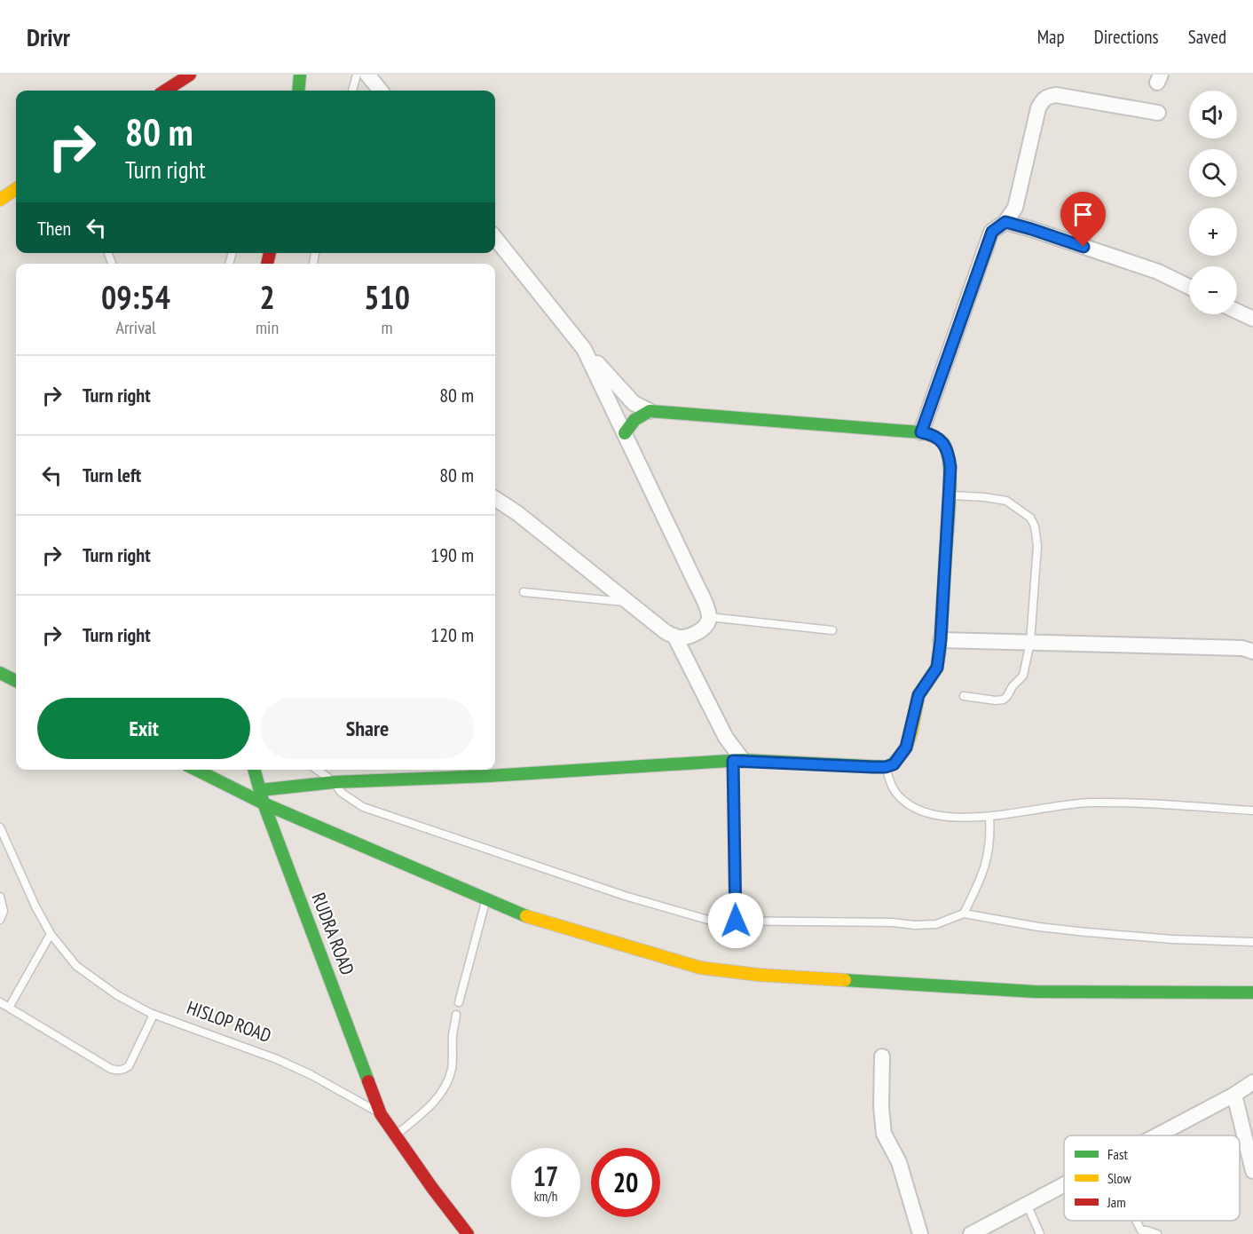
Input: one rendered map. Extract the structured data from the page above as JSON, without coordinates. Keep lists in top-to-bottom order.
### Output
{
  "streets": {
    "street": ["RUDRA ROAD", "HISLOP ROAD"]
  },
  "crossings": [
    ["RUDRA ROAD", "HISLOP ROAD"]
  ],
  "legend": ["Fast", "Slow", "Jam"],
  "page": {
    "header": "Drivr",
    "nav": ["Map", "Directions", "Saved"],
    "map_buttons": ["+", "−"],
    "turn": ["80 m", "Turn right"],
    "then": "Then",
    "eta": [
      "09:54",
      "Arrival",
      "2",
      "min",
      "510",
      "m"
    ],
    "list": [
      {
        "name": "Turn right",
        "value": "80 m"
      },
      {
        "name": "Turn left",
        "value": "80 m"
      },
      {
        "name": "Turn right",
        "value": "190 m"
      },
      {
        "name": "Turn right",
        "value": "120 m"
      }
    ],
    "buttons": ["Exit", "Share"],
    "speed": "17 km/h",
    "limit": "20"
  }
}
